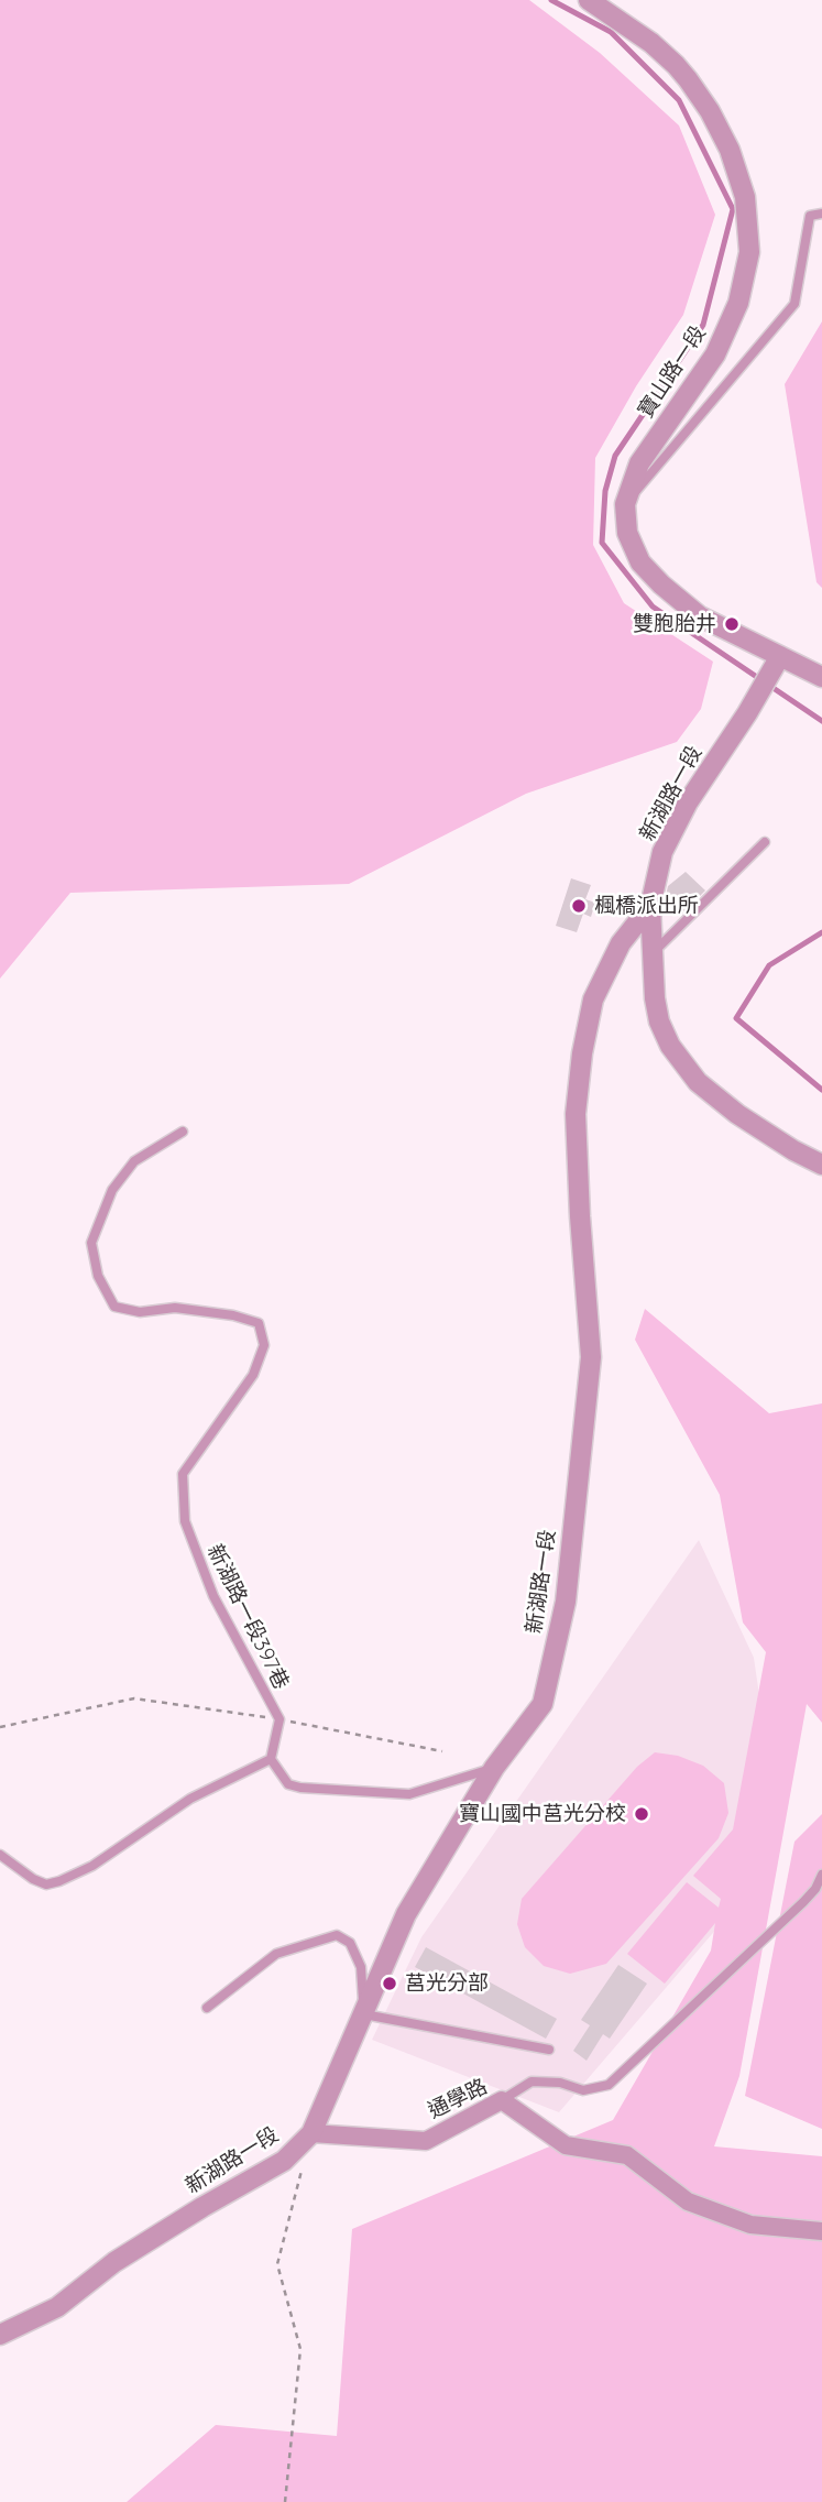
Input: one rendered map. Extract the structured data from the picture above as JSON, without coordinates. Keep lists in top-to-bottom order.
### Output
{
  "streets": {
    "street": ["寶山路一段", "新湖路一段", "通學路"],
    "lane": ["新湖路一段397巷"]
  },
  "crossings": [
    ["寶山路一段", "新湖路一段"],
    ["新湖路一段", "通學路"]
  ],
  "places": [
    "雙胞胎井",
    "楓橋派出所",
    "寶山國中莒光分校",
    "莒光分部"
  ]
}
